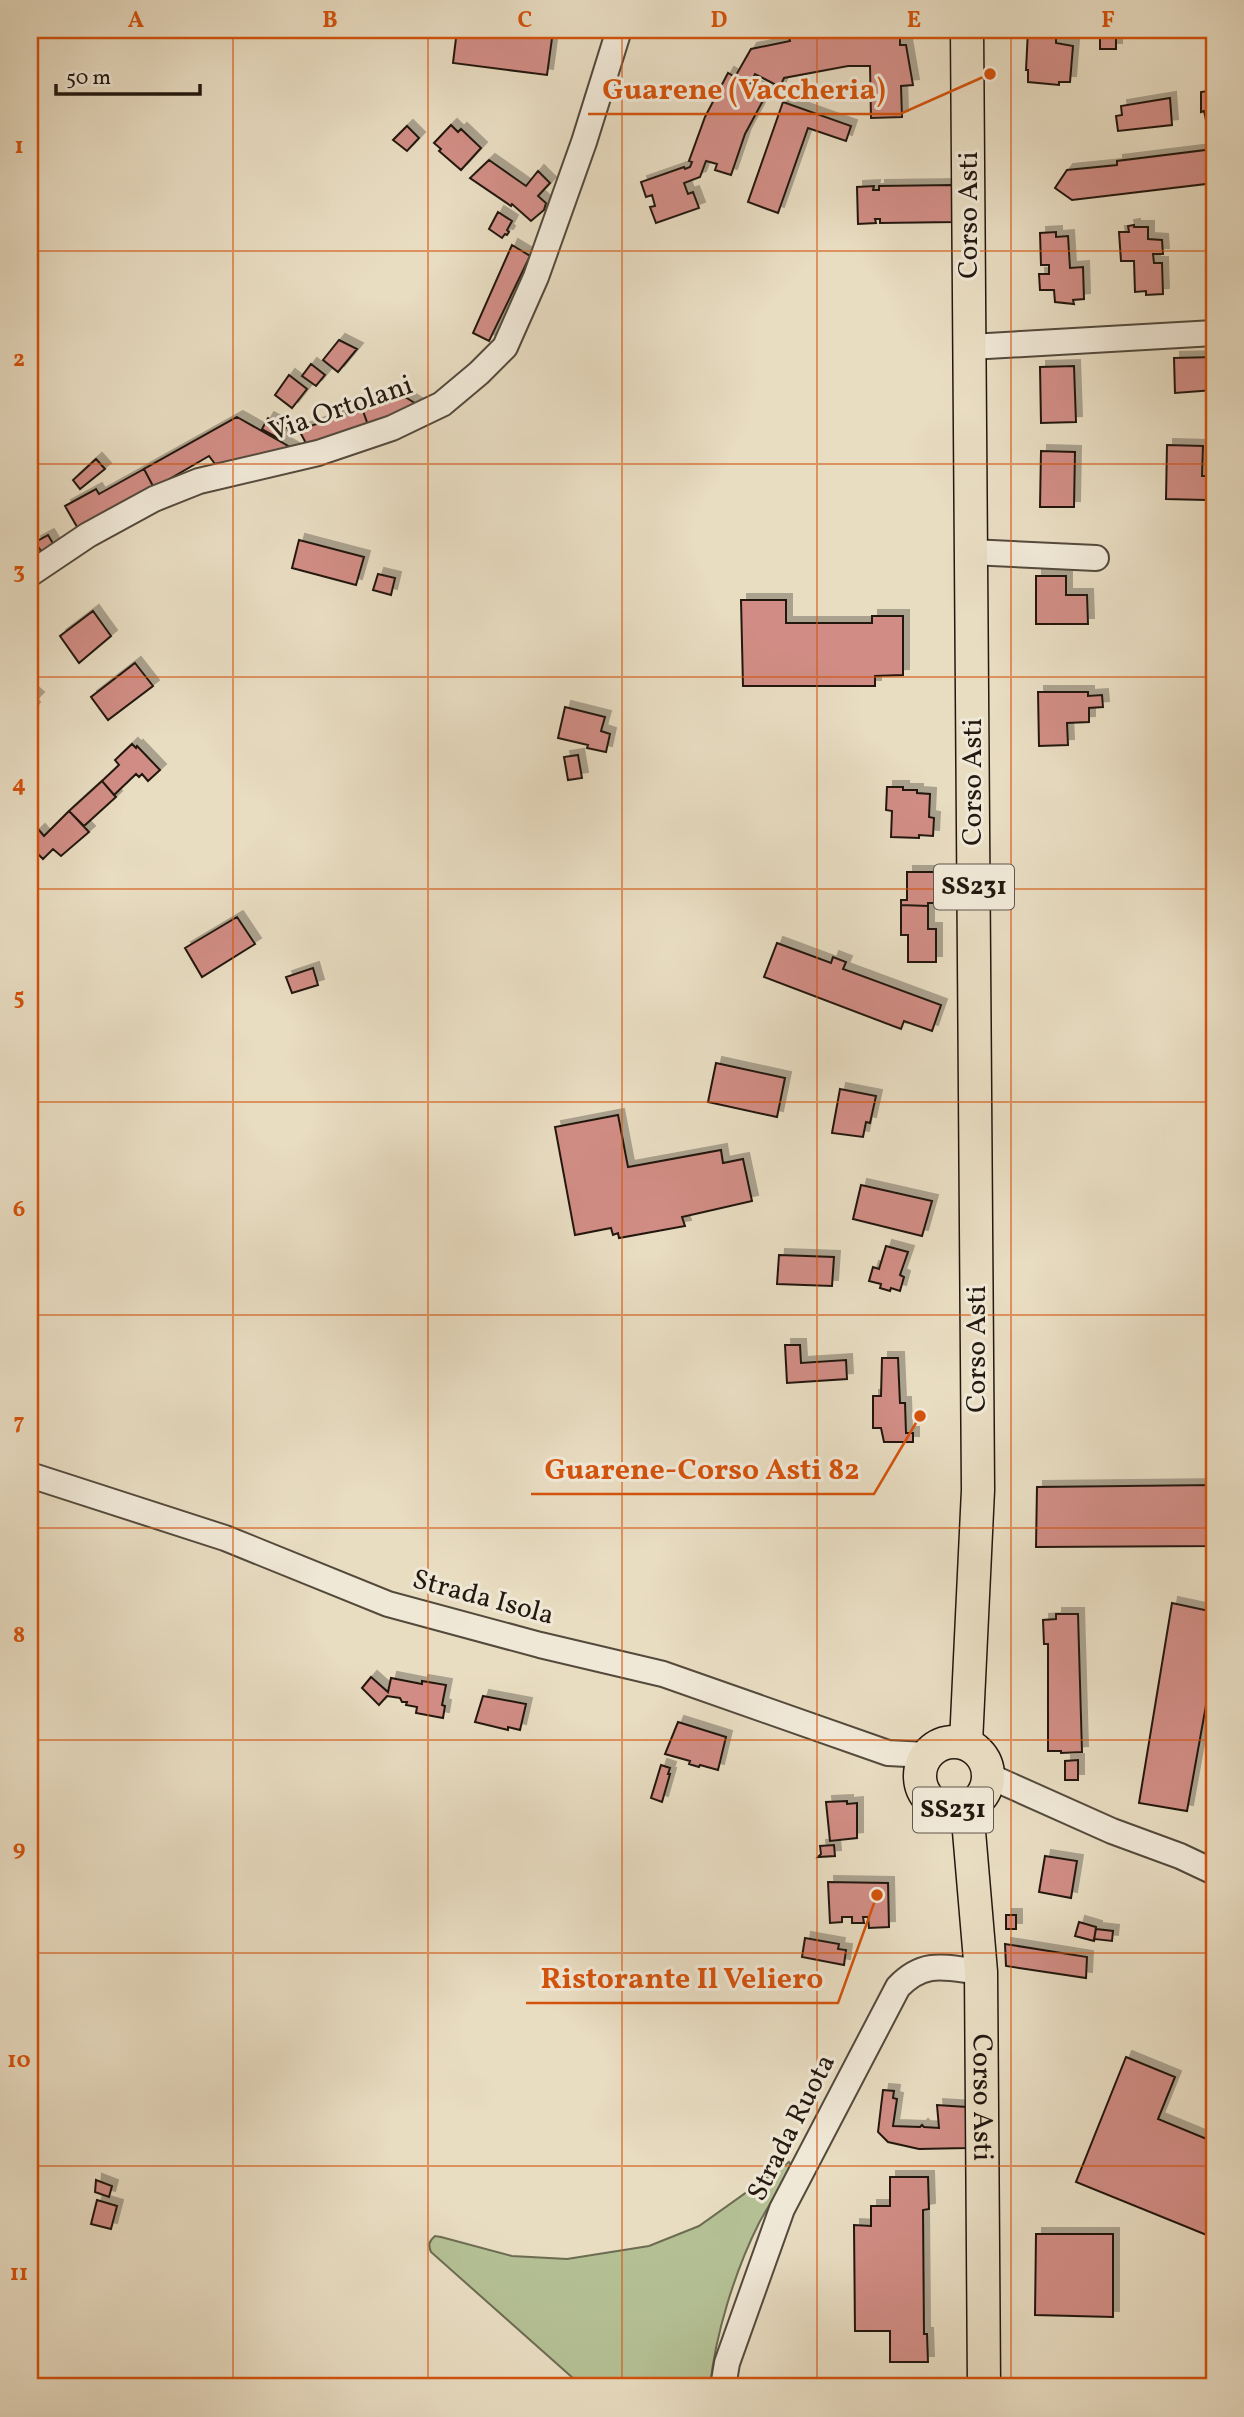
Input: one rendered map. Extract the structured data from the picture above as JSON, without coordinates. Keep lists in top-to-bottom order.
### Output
{
  "streets": {
    "main road": ["Corso Asti", "SS231"],
    "street": ["Via Ortolani", "Strada Isola", "Strada Ruota"]
  },
  "crossings": [
    ["Corso Asti", "SS231"],
    ["Corso Asti", "Strada Isola"],
    ["Corso Asti", "Strada Ruota"],
    ["SS231", "Strada Isola"]
  ],
  "places": ["Guarene (Vaccheria)", "Guarene-Corso Asti 82", "Ristorante Il Veliero"],
  "scale_bar": "50 m",
  "grid": {
    "columns": [
      "A",
      "B",
      "C",
      "D",
      "E",
      "F"
    ],
    "rows": [
      "1",
      "2",
      "3",
      "4",
      "5",
      "6",
      "7",
      "8",
      "9",
      "10",
      "11"
    ]
  }
}
